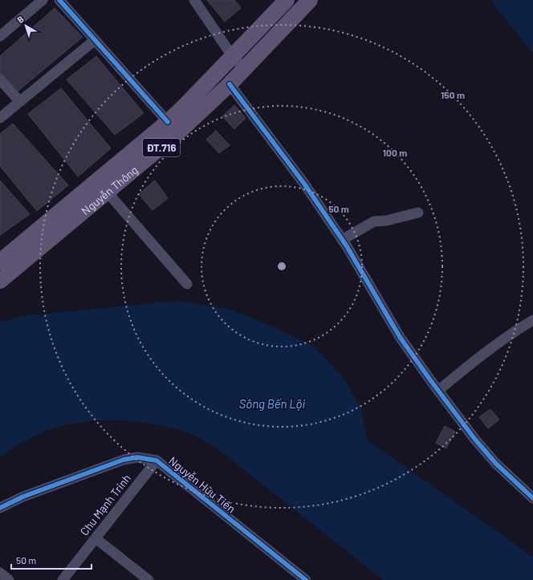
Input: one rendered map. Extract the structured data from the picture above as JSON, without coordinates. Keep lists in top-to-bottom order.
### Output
{
  "streets": {
    "main road": ["ĐT.716", "Nguyễn Thông"],
    "street": ["Nguyễn Hữu Tiến", "Chu Mạnh Trinh"]
  },
  "crossings": [
    ["Nguyễn Hữu Tiến", "Chu Mạnh Trinh"]
  ],
  "water": ["Sông Bến Lội"],
  "scale_bar": "50 m",
  "north": "top left",
  "rings": ["150 m", "100 m", "50 m"]
}
